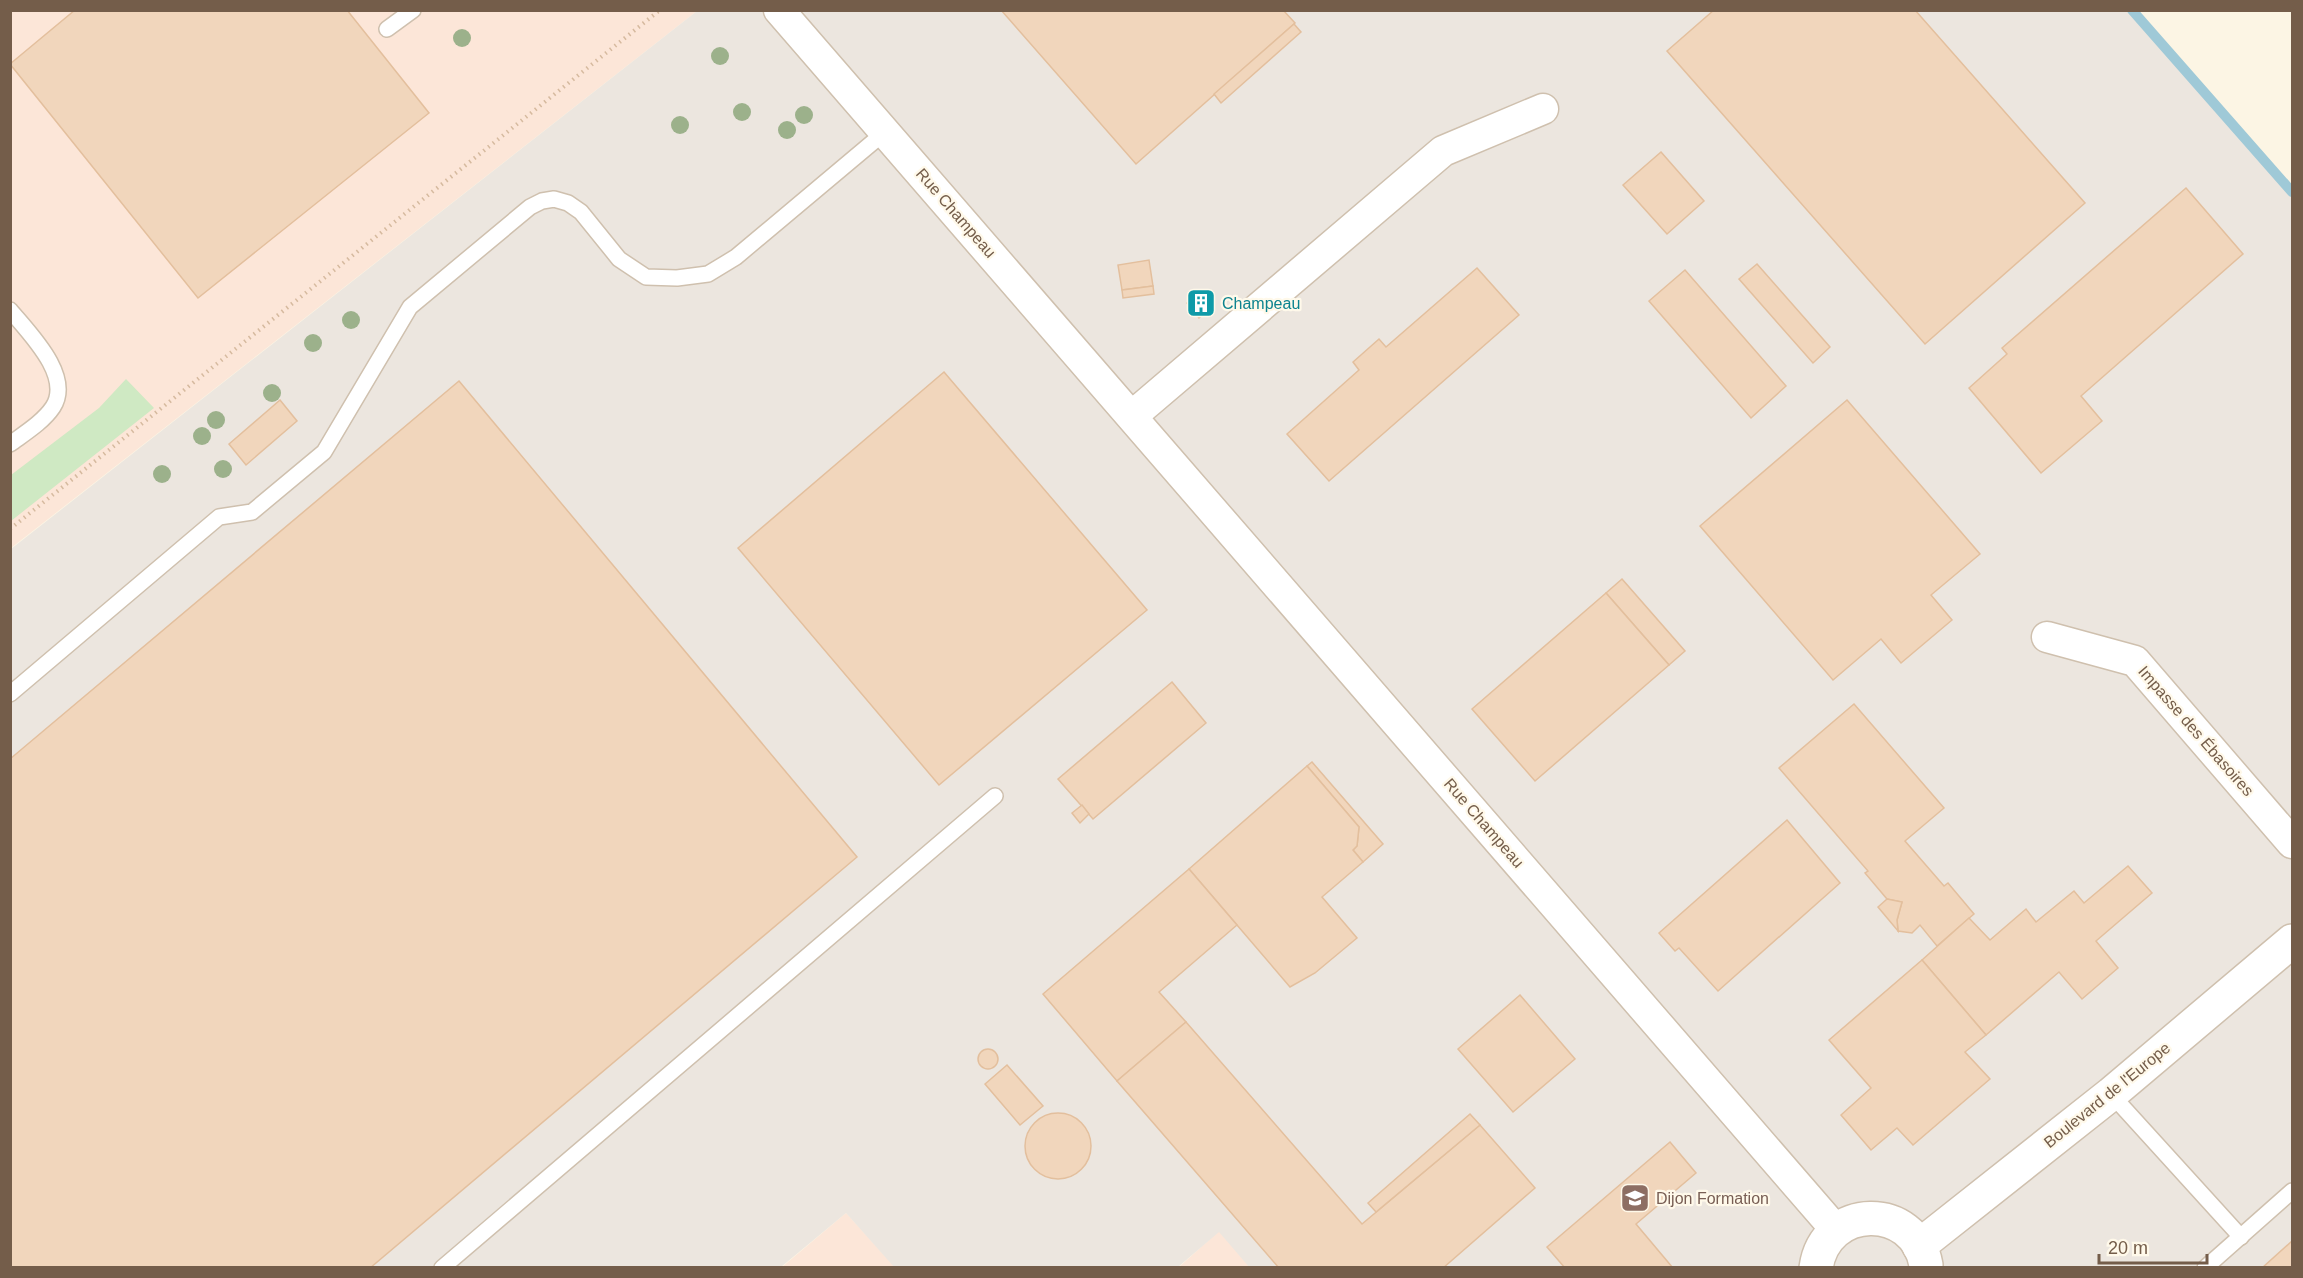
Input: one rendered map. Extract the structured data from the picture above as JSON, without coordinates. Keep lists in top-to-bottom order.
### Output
{
  "streets": {
    "street": ["Rue Champeau", "Impasse des Ébasoires", "Boulevard de l'Europe"]
  },
  "places": {
    "building": ["Champeau"],
    "school or university": ["Dijon Formation"]
  },
  "scale_bar": "20 m"
}
